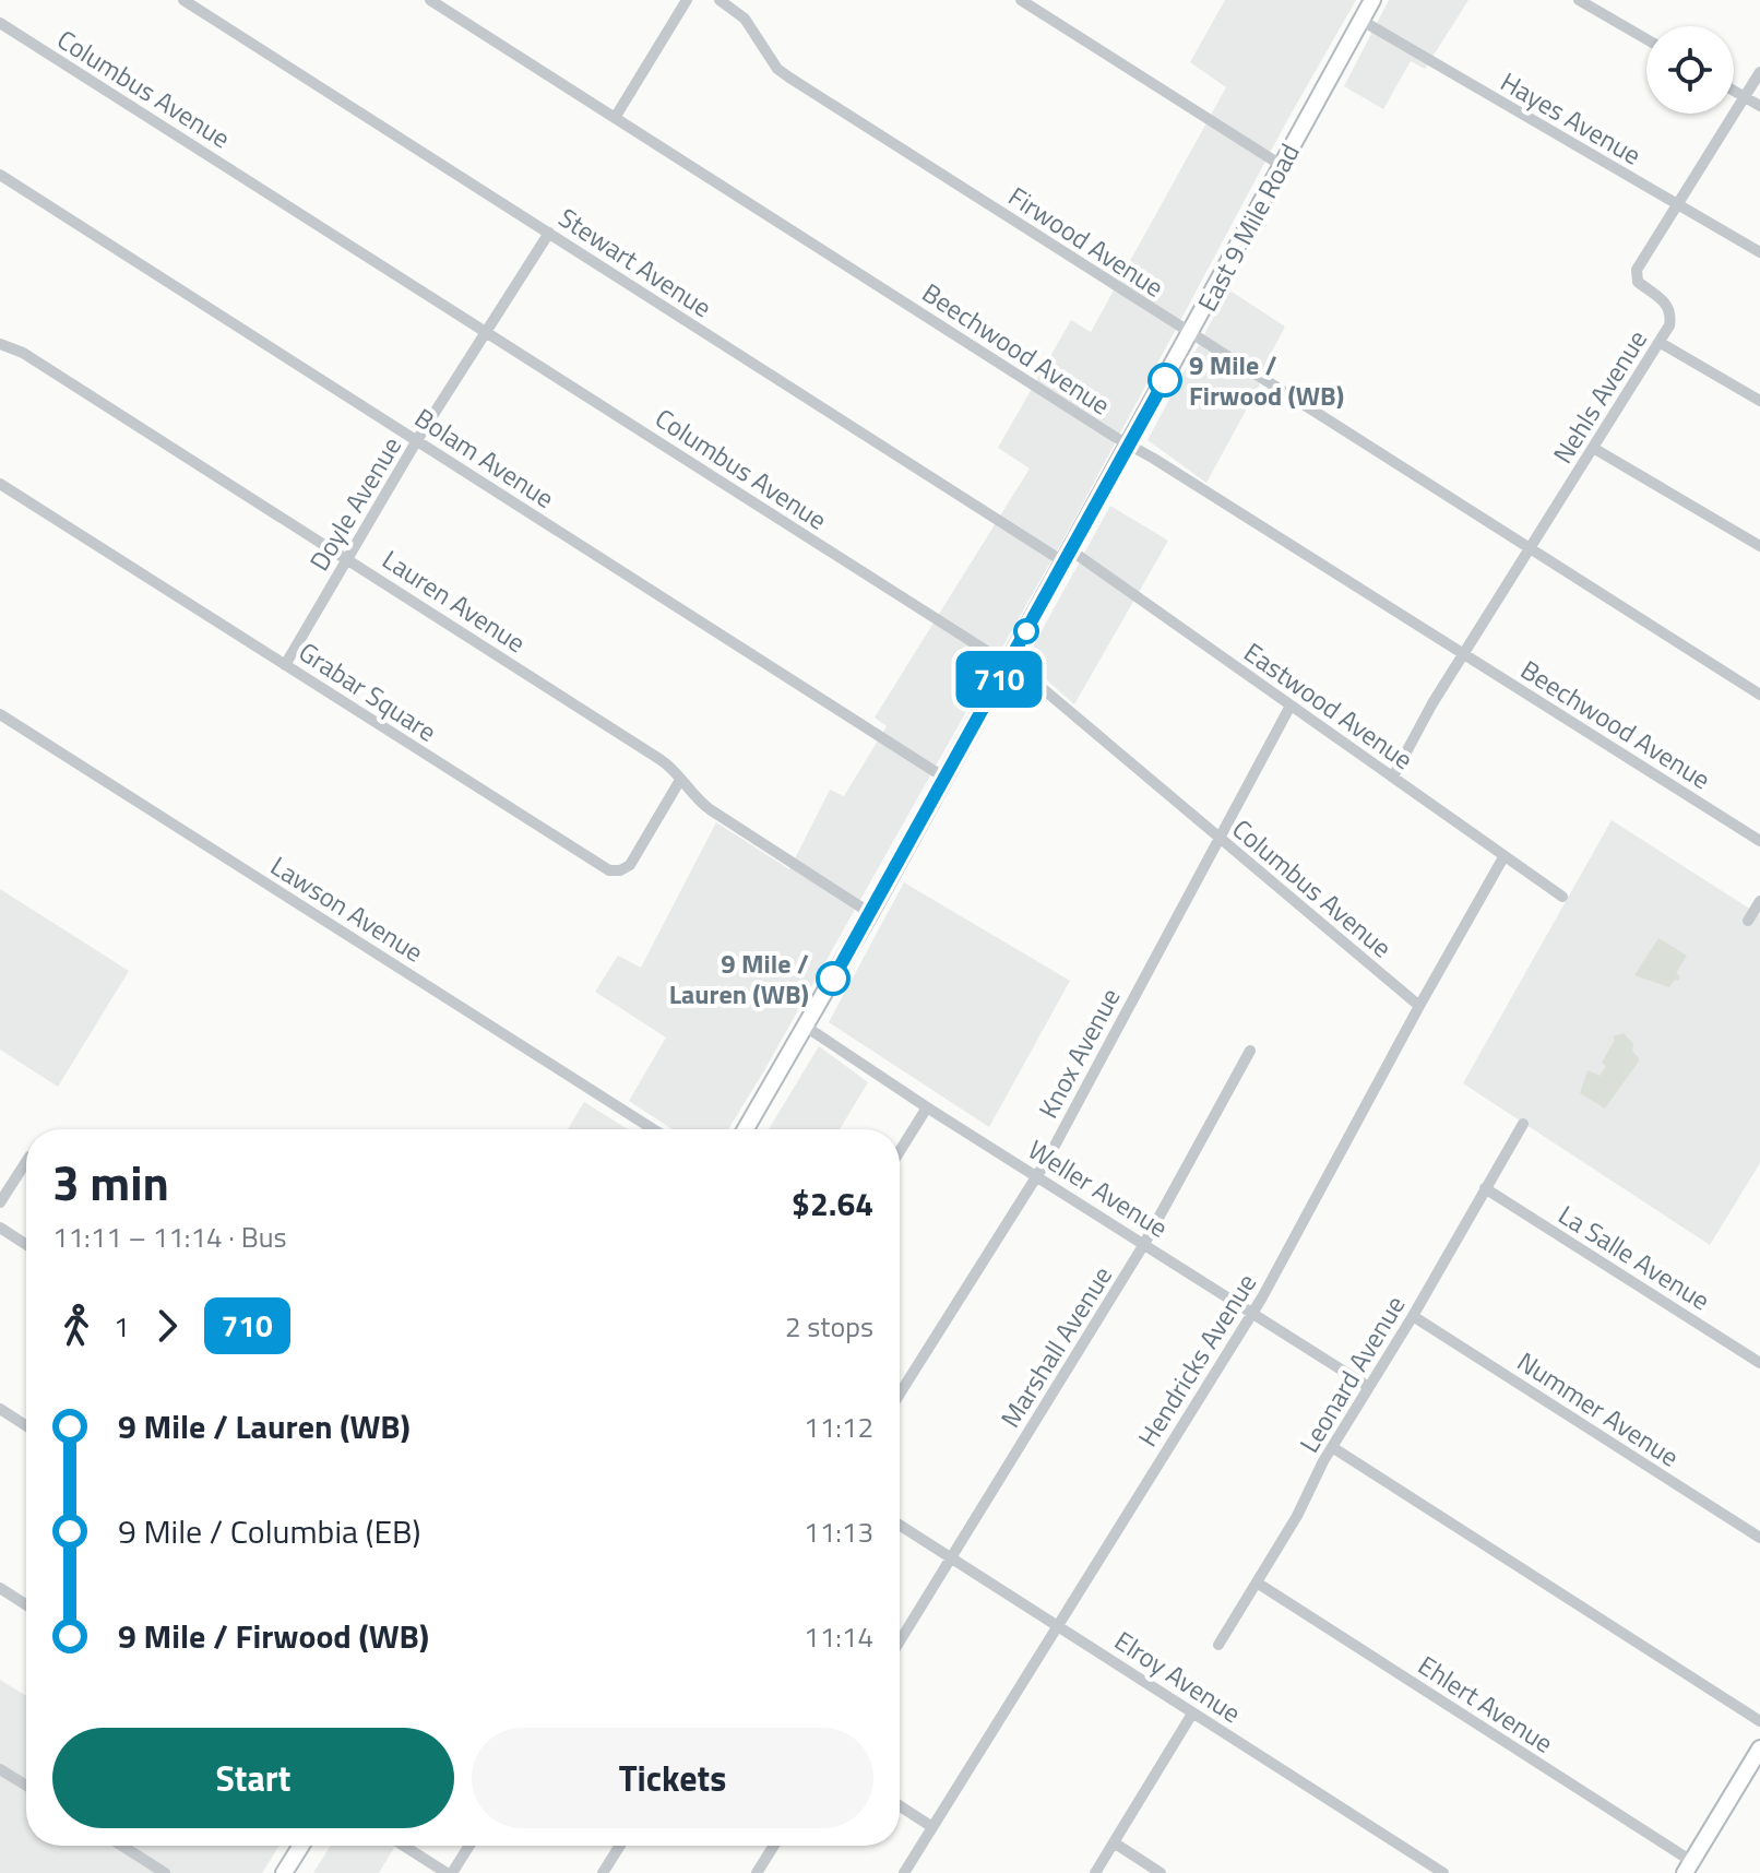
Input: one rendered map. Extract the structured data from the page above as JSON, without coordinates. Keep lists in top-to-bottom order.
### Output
{
  "streets": {
    "main road": ["East 9 Mile Road"],
    "street": [
      "Columbus Avenue",
      "Hayes Avenue",
      "Firwood Avenue",
      "Stewart Avenue",
      "Beechwood Avenue",
      "Nehls Avenue",
      "Bolam Avenue",
      "Doyle Avenue",
      "Lauren Avenue",
      "Grabar Square",
      "Eastwood Avenue",
      "Lawson Avenue",
      "Knox Avenue",
      "Weller Avenue",
      "La Salle Avenue",
      "Marshall Avenue",
      "Hendricks Avenue",
      "Leonard Avenue",
      "Nummer Avenue",
      "Elroy Avenue",
      "Ehlert Avenue"
    ]
  },
  "crossings": [
    ["Columbus Avenue", "East 9 Mile Road"],
    ["Columbus Avenue", "Doyle Avenue"],
    ["Columbus Avenue", "Knox Avenue"],
    ["Columbus Avenue", "Hendricks Avenue"],
    ["Hayes Avenue", "East 9 Mile Road"],
    ["Hayes Avenue", "Nehls Avenue"],
    ["East 9 Mile Road", "Firwood Avenue"],
    ["East 9 Mile Road", "Stewart Avenue"],
    ["East 9 Mile Road", "Beechwood Avenue"],
    ["East 9 Mile Road", "Bolam Avenue"],
    ["East 9 Mile Road", "Lauren Avenue"],
    ["East 9 Mile Road", "Eastwood Avenue"],
    ["East 9 Mile Road", "Weller Avenue"],
    ["Firwood Avenue", "Nehls Avenue"],
    ["Stewart Avenue", "Doyle Avenue"],
    ["Stewart Avenue", "Eastwood Avenue"],
    ["Beechwood Avenue", "Nehls Avenue"],
    ["Nehls Avenue", "Eastwood Avenue"],
    ["Bolam Avenue", "Doyle Avenue"],
    ["Doyle Avenue", "Lauren Avenue"],
    ["Doyle Avenue", "Grabar Square"],
    ["Lauren Avenue", "Grabar Square"],
    ["Eastwood Avenue", "Knox Avenue"],
    ["Eastwood Avenue", "Hendricks Avenue"],
    ["Knox Avenue", "Weller Avenue"],
    ["Weller Avenue", "Marshall Avenue"],
    ["Weller Avenue", "Hendricks Avenue"],
    ["Weller Avenue", "Leonard Avenue"],
    ["La Salle Avenue", "Leonard Avenue"],
    ["Marshall Avenue", "Elroy Avenue"],
    ["Hendricks Avenue", "Elroy Avenue"],
    ["Leonard Avenue", "Nummer Avenue"],
    ["Leonard Avenue", "Ehlert Avenue"]
  ],
  "places": ["9 Mile / Firwood (WB)", "9 Mile / Lauren (WB)"],
  "lines": ["bus line 710"],
  "page": {
    "on_map": "710",
    "heading": ["3 min", "11:11 – 11:14 · Bus", "$2.64"],
    "legs": ["1", "710", "2 stops"],
    "list": [
      {
        "name": "9 Mile / Lauren (WB)",
        "value": "11:12"
      },
      {
        "name": "9 Mile / Columbia (EB)",
        "value": "11:13"
      },
      {
        "name": "9 Mile / Firwood (WB)",
        "value": "11:14"
      }
    ],
    "buttons": ["Start", "Tickets"]
  }
}
